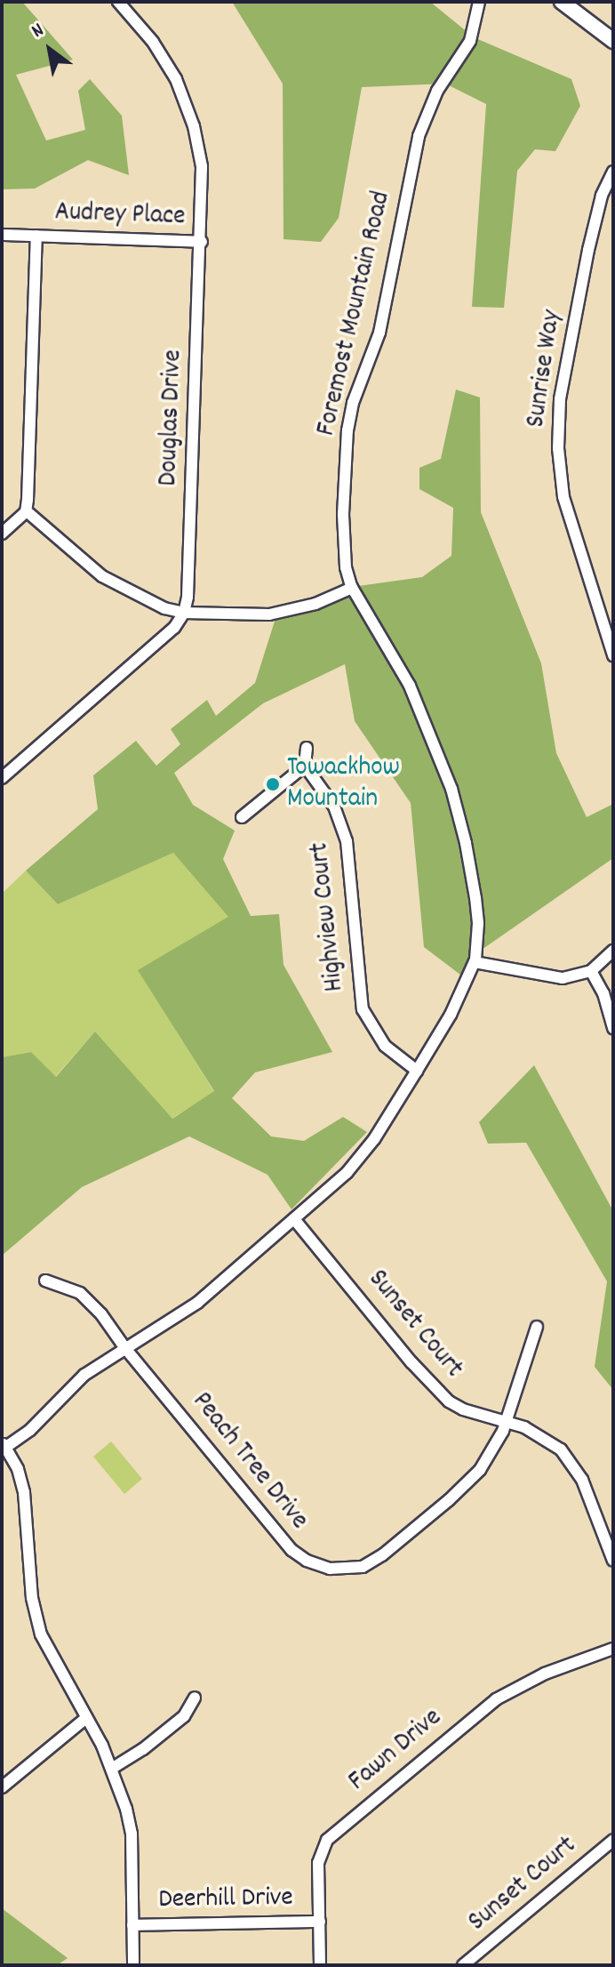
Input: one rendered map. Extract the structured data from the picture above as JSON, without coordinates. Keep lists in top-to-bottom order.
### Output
{
  "streets": {
    "street": [
      "Audrey Place",
      "Foremost Mountain Road",
      "Sunrise Way",
      "Douglas Drive",
      "Highview Court",
      "Sunset Court",
      "Peach Tree Drive",
      "Fawn Drive",
      "Deerhill Drive"
    ]
  },
  "crossings": [
    ["Audrey Place", "Douglas Drive"],
    ["Foremost Mountain Road", "Highview Court"],
    ["Foremost Mountain Road", "Sunset Court"],
    ["Foremost Mountain Road", "Peach Tree Drive"],
    ["Sunset Court", "Peach Tree Drive"],
    ["Fawn Drive", "Deerhill Drive"]
  ],
  "places": ["Towackhow Mountain"],
  "north": "top left"
}
